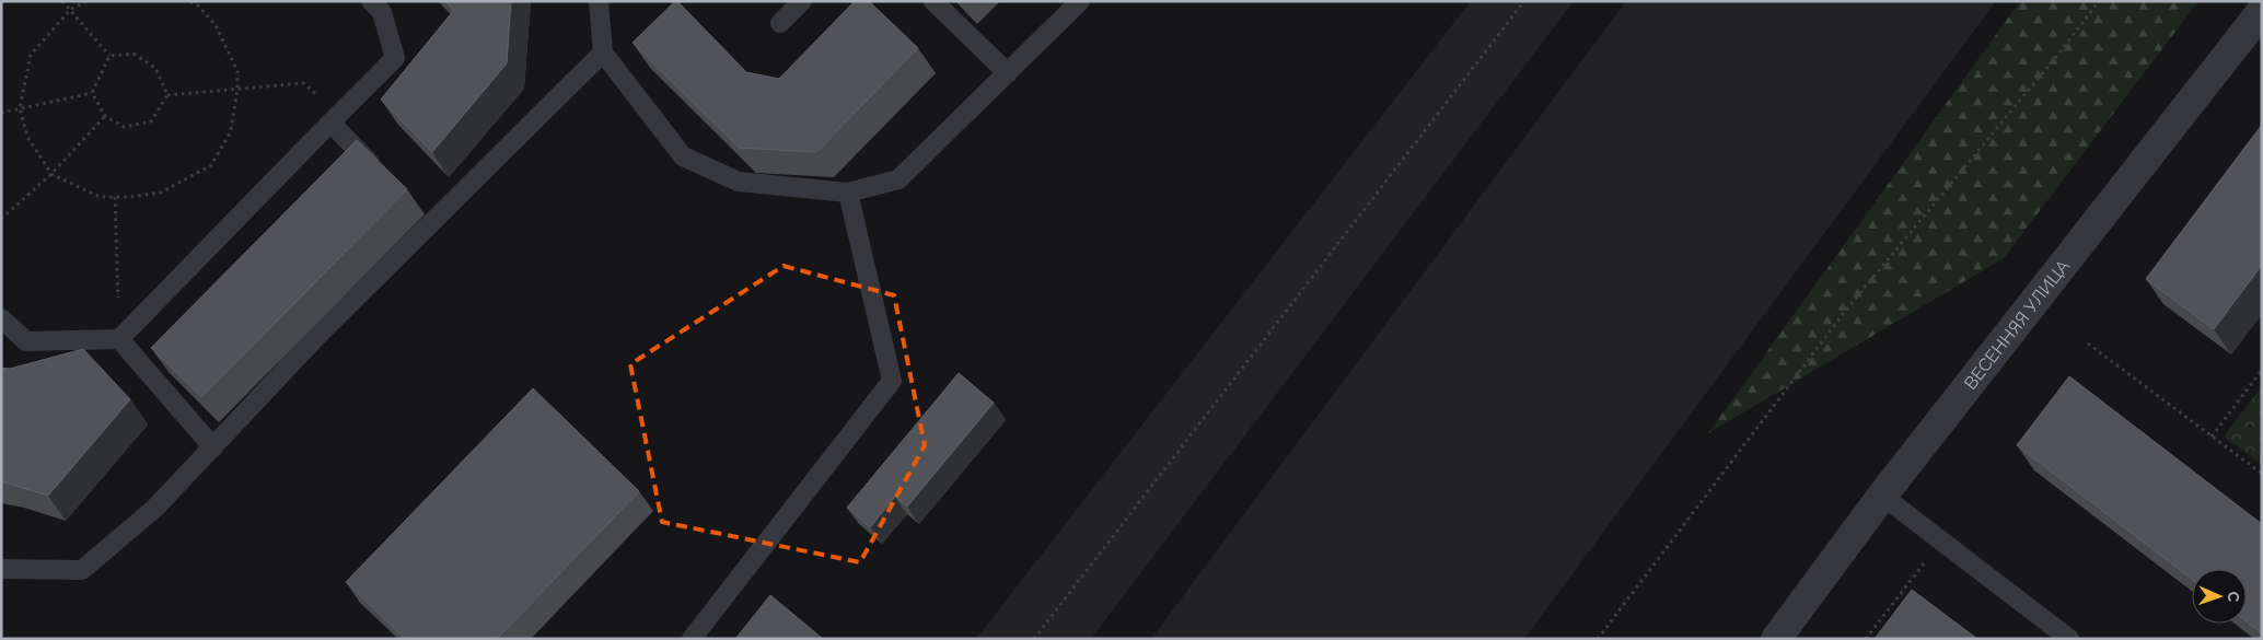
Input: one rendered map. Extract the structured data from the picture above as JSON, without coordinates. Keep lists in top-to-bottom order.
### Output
{
  "streets": {
    "street": ["ВЕСЕННЯЯ УЛИЦА"]
  },
  "north": "right"
}
